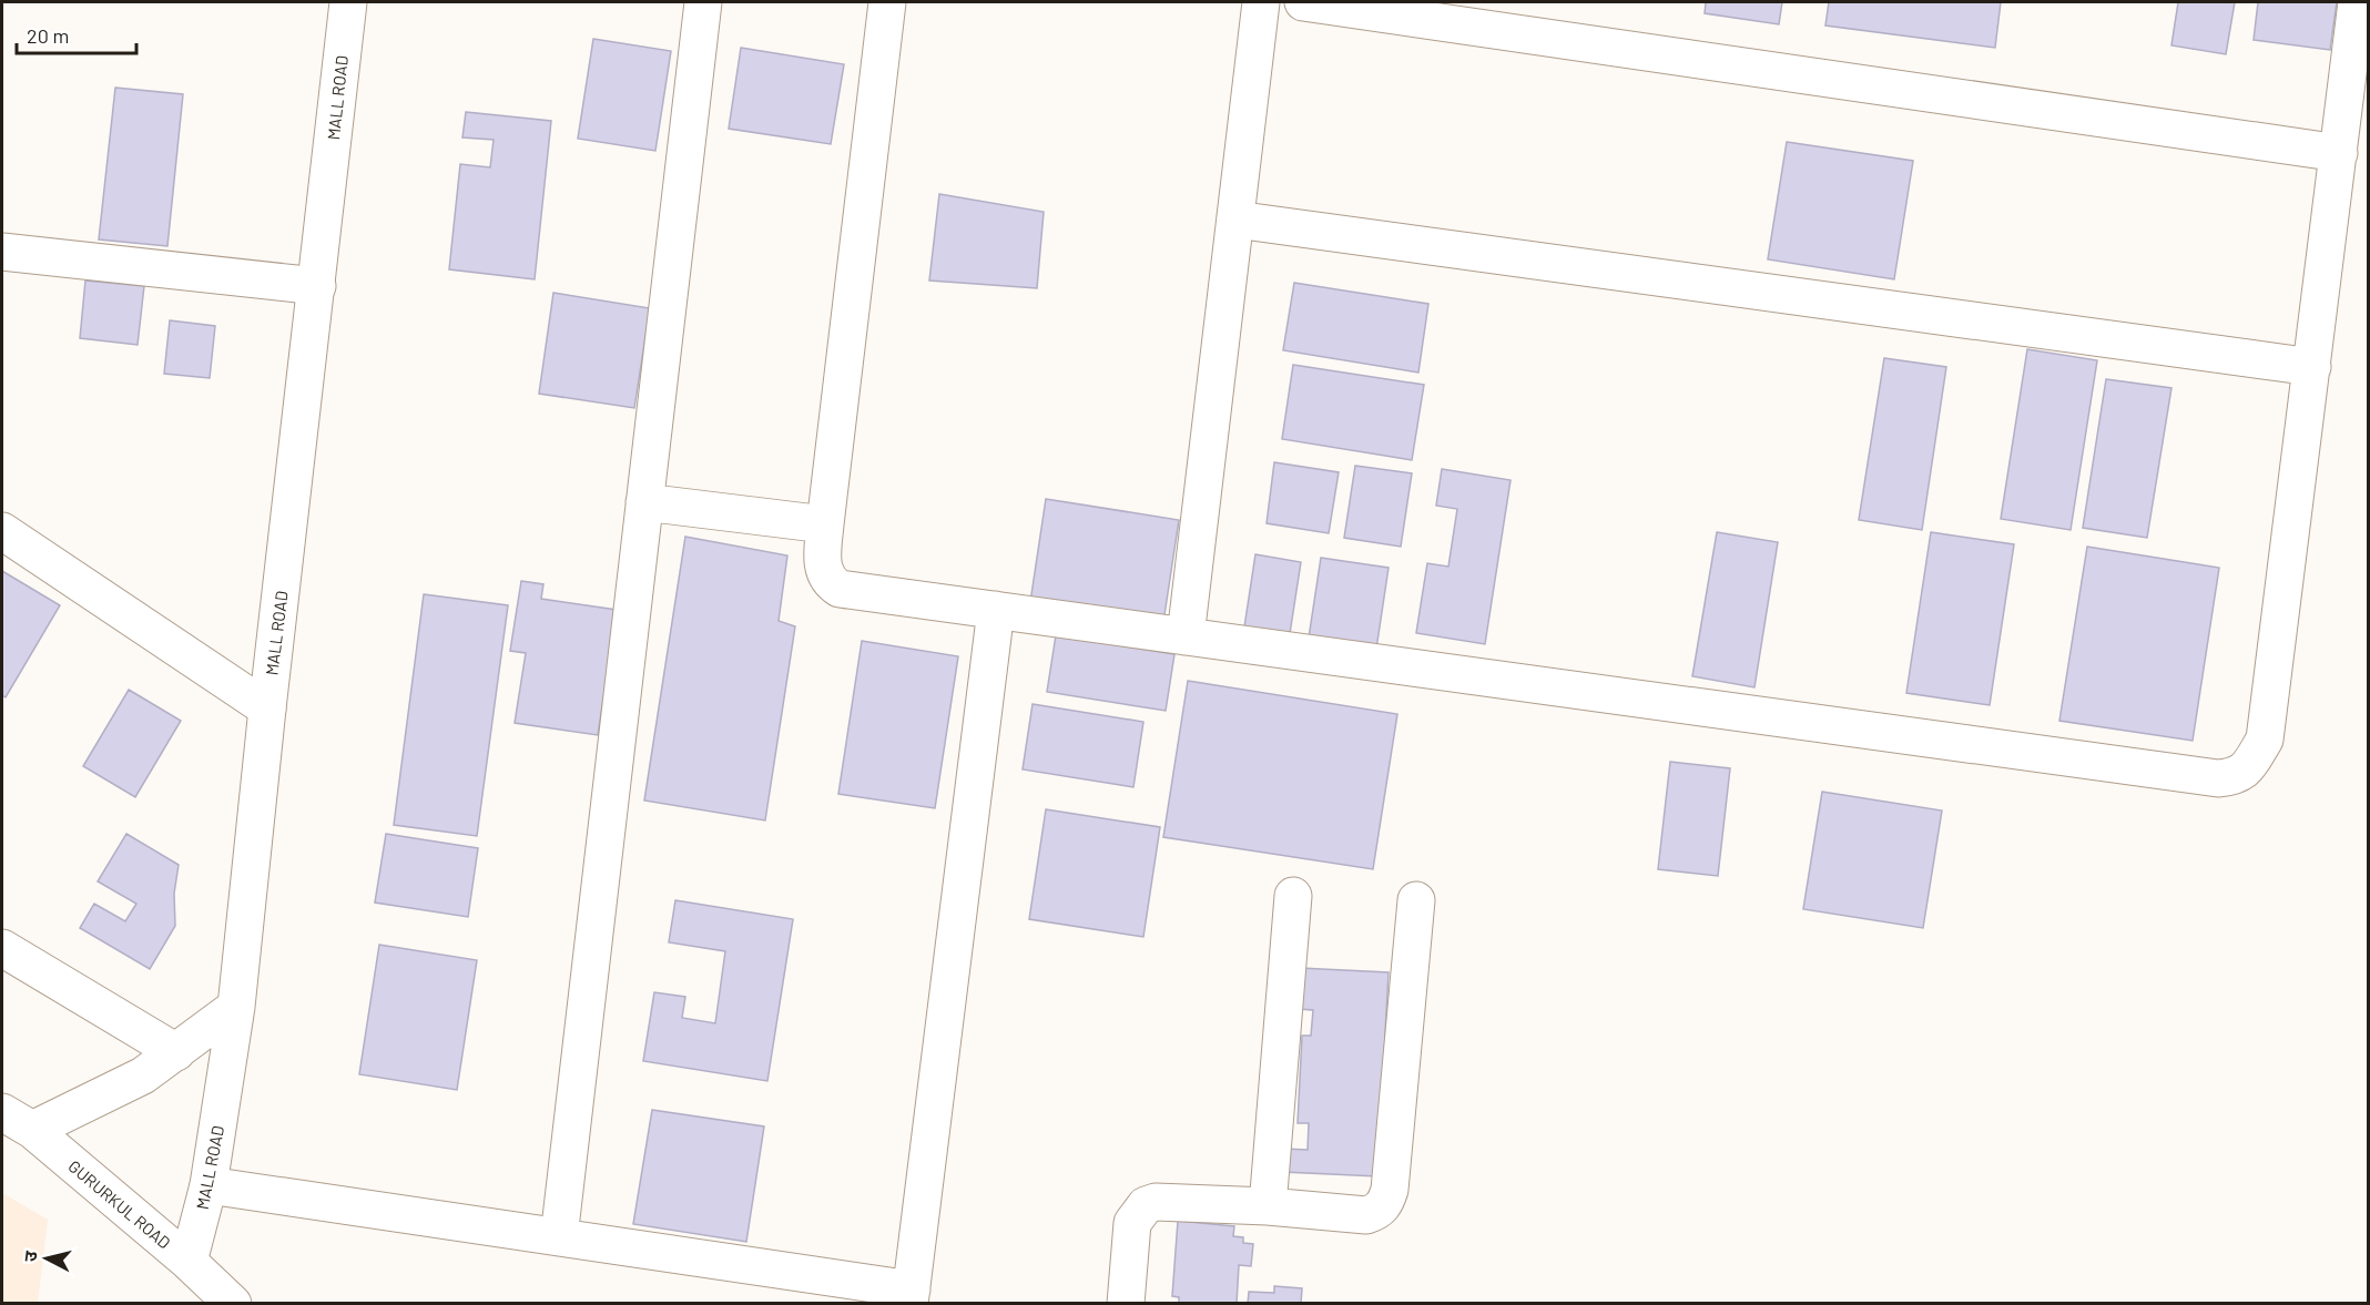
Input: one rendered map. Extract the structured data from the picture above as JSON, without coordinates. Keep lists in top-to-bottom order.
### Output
{
  "streets": {
    "street": ["MALL ROAD", "GURURKUL ROAD"]
  },
  "crossings": [
    ["MALL ROAD", "GURURKUL ROAD"]
  ],
  "scale_bar": "20 m",
  "north": "left"
}
